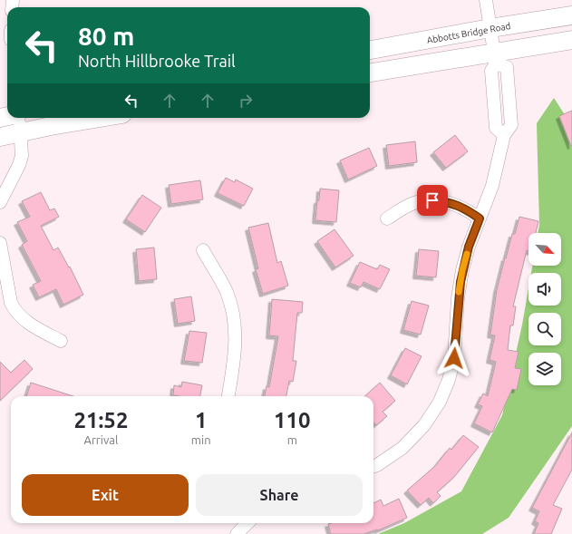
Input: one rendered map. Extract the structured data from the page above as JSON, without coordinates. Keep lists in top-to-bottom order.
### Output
{
  "streets": {
    "main road": ["Abbotts Bridge Road"]
  },
  "north": "bottom right",
  "page": {
    "turn": ["80 m", "North Hillbrooke Trail"],
    "eta": [
      "21:52",
      "Arrival",
      "1",
      "min",
      "110",
      "m"
    ],
    "buttons": ["Exit", "Share"]
  }
}
